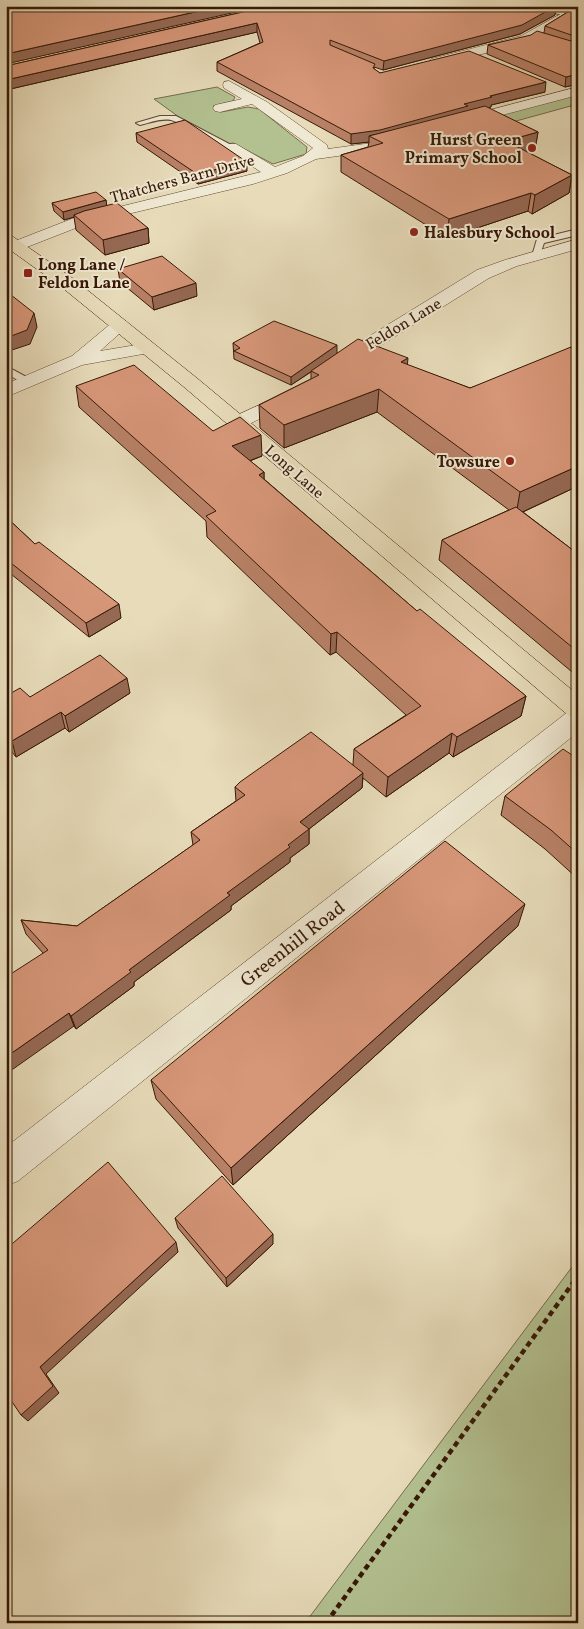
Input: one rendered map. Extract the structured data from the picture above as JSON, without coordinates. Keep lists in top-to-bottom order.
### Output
{
  "streets": {
    "main road": ["Long Lane"],
    "street": ["Thatchers Barn Drive", "Feldon Lane", "Greenhill Road"]
  },
  "crossings": [
    ["Thatchers Barn Drive", "Long Lane"]
  ],
  "places": {
    "other": ["Hurst Green Primary School", "Halesbury School", "Towsure"],
    "transit": ["Long Lane / Feldon Lane"]
  }
}
